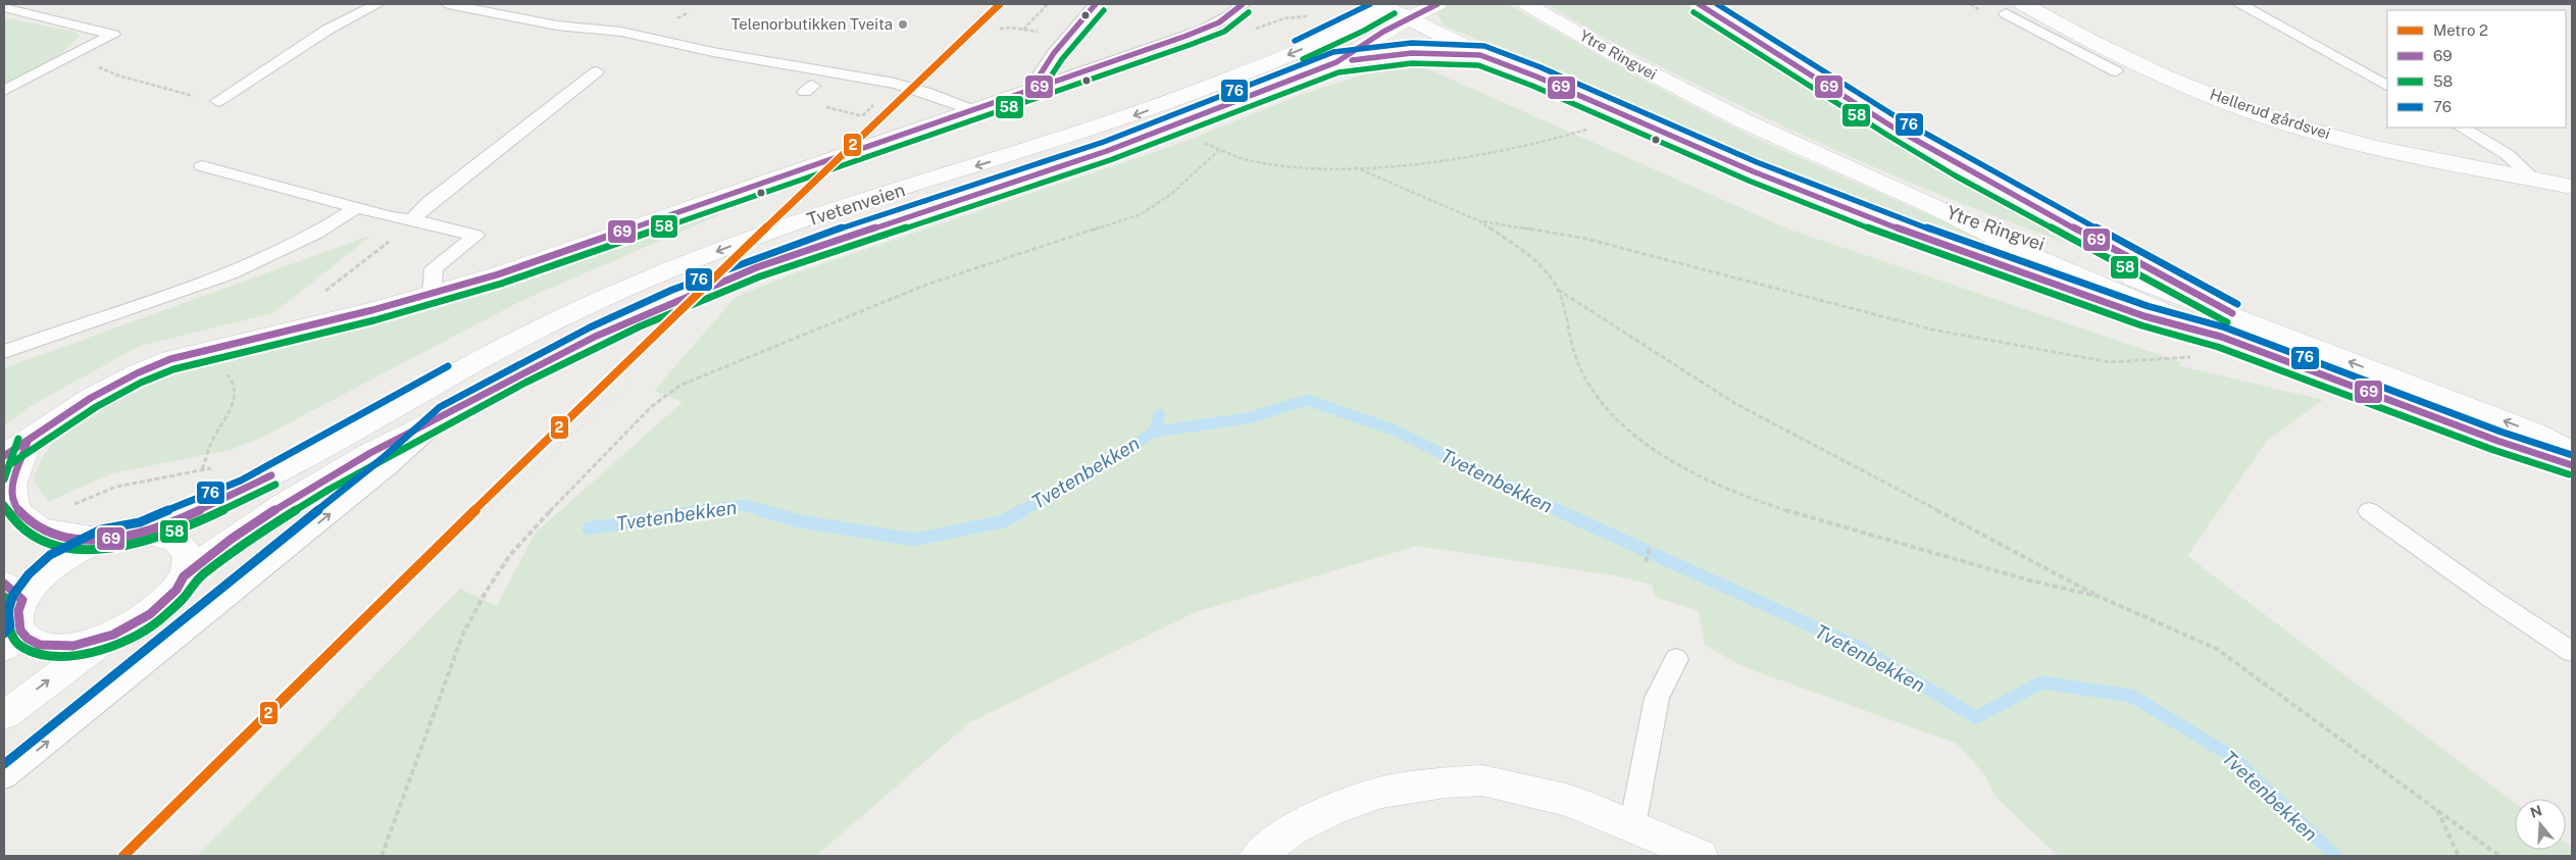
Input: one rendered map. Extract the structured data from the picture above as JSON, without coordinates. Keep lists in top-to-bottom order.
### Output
{
  "streets": {
    "main road": ["Ytre Ringvei", "Hellerud gårdsvei", "Tvetenveien"]
  },
  "water": ["Tvetenbekken"],
  "places": ["Telenorbutikken Tveita"],
  "lines": [
    "metro line 2",
    "transit line 69",
    "transit line 76",
    "transit line 58"
  ],
  "legend": [
    "Metro 2",
    "69",
    "58",
    "76"
  ],
  "north": "top"
}
